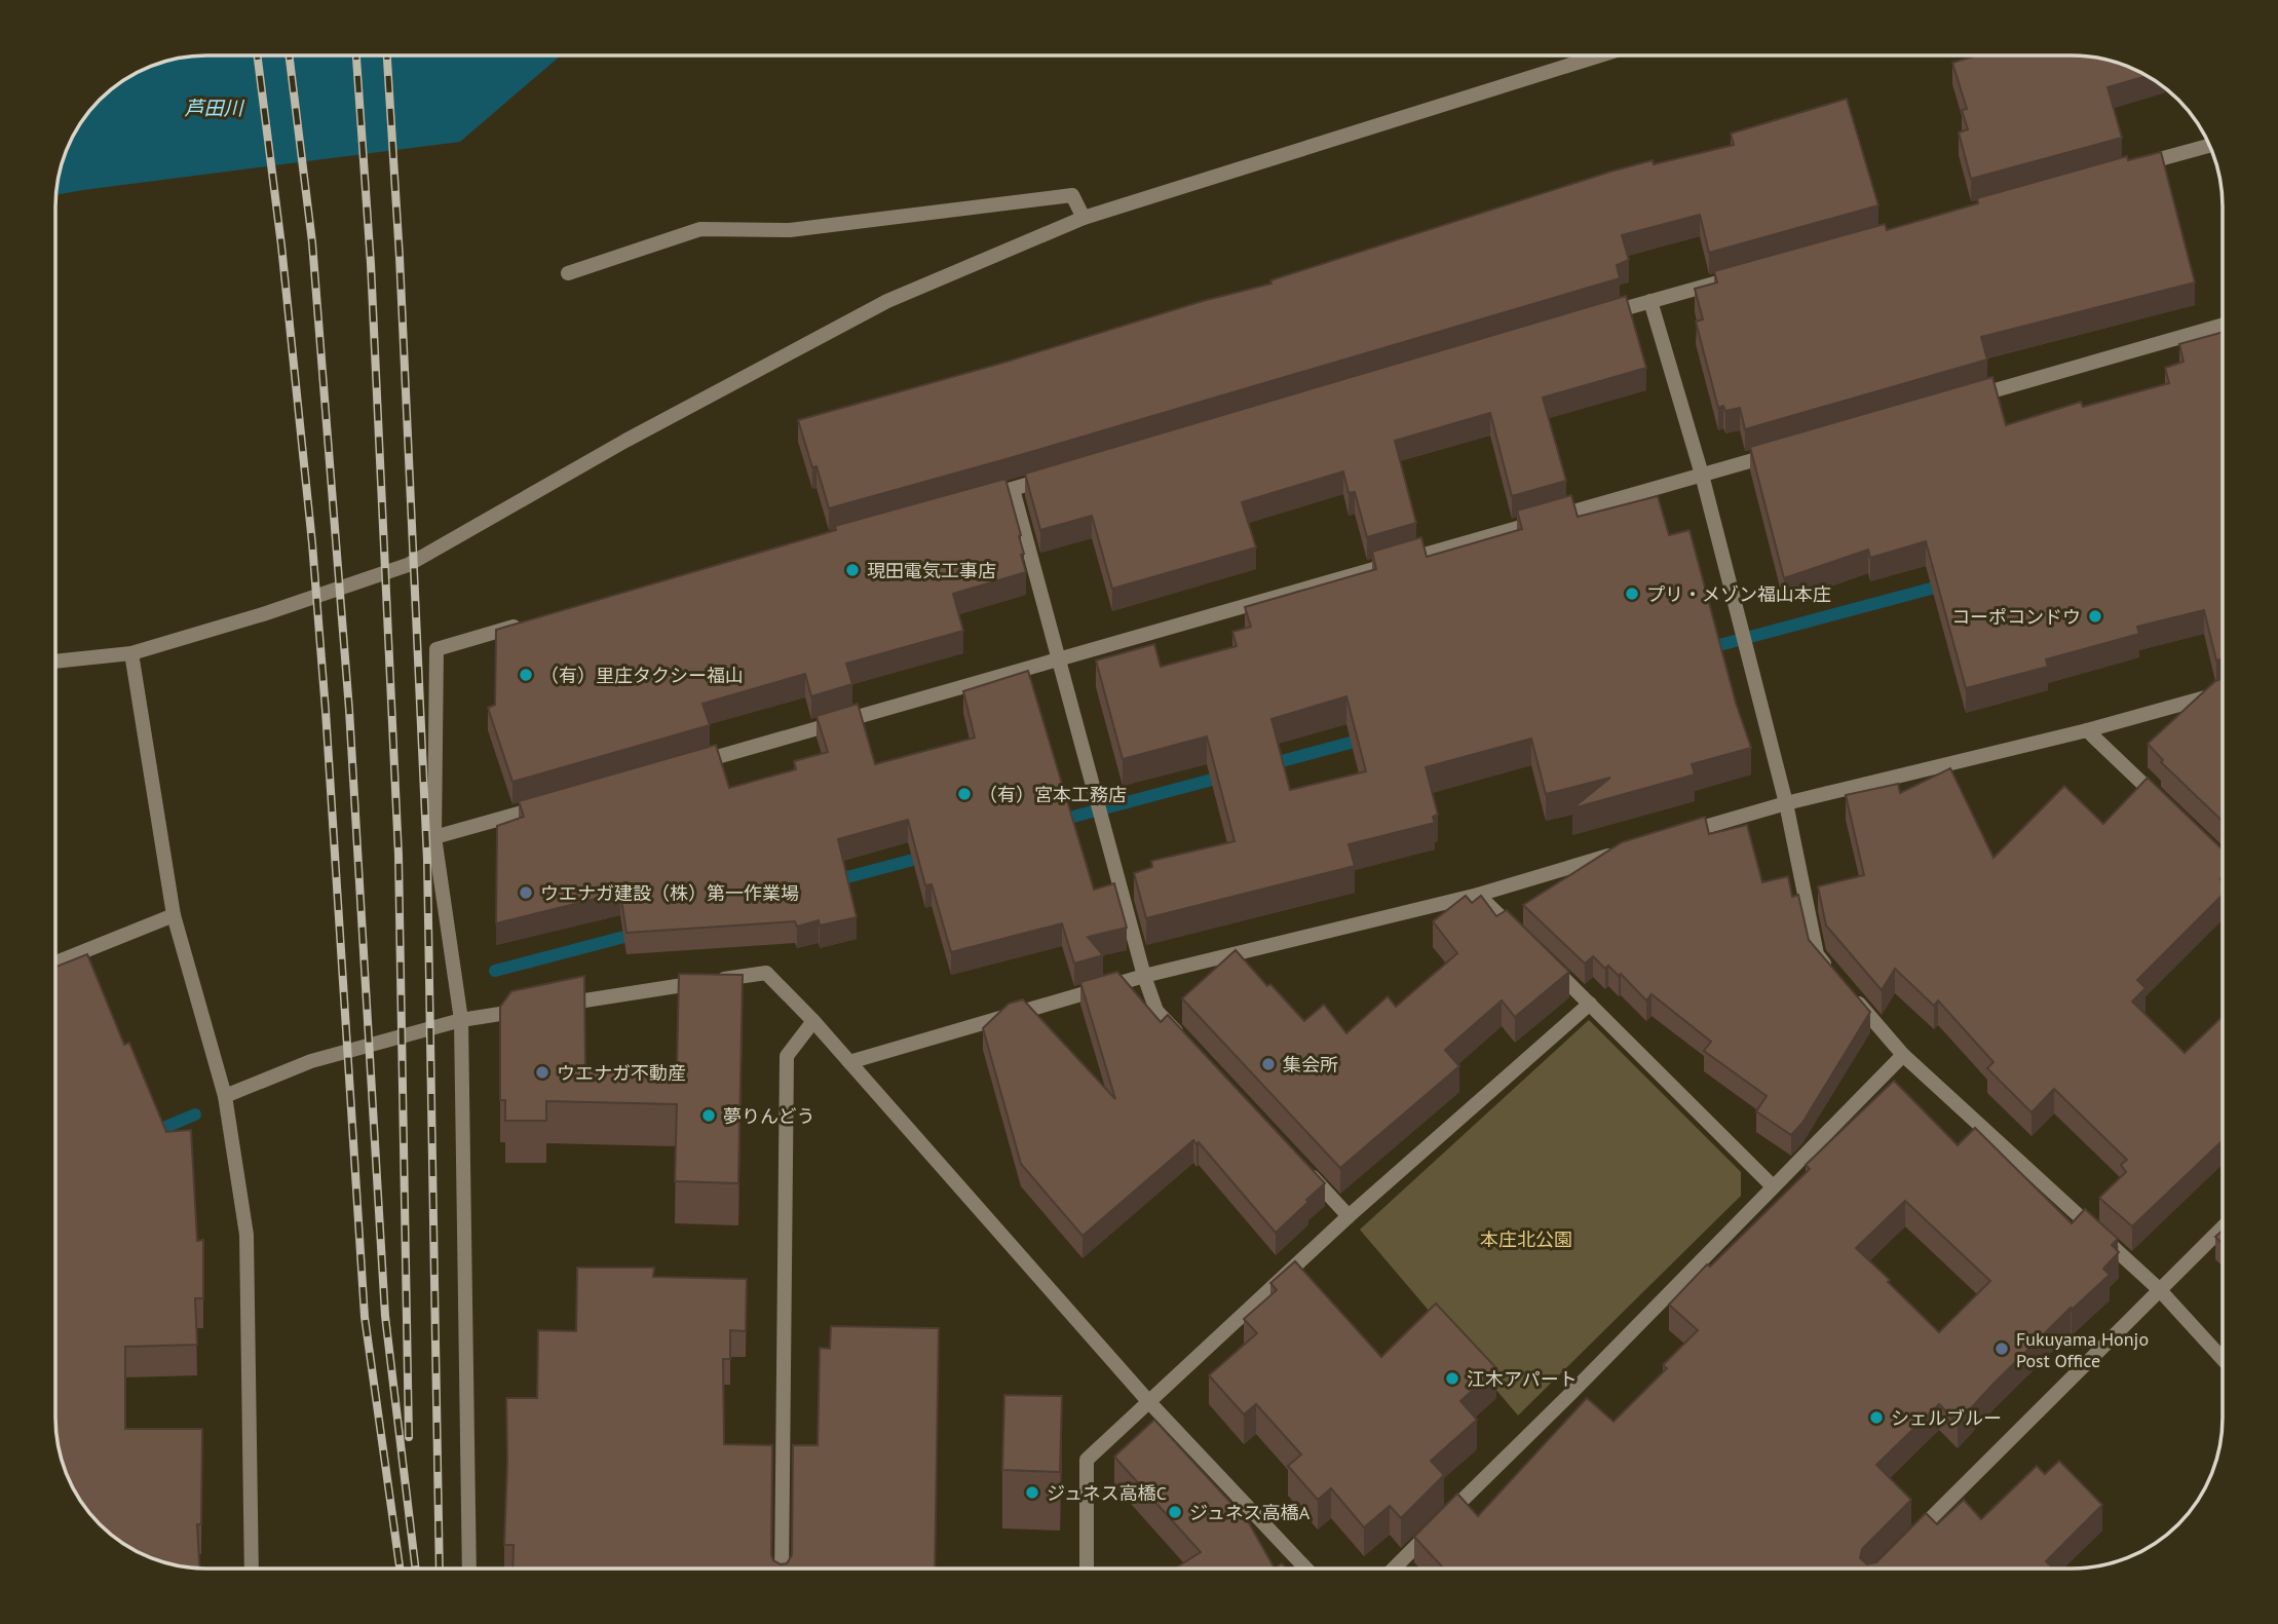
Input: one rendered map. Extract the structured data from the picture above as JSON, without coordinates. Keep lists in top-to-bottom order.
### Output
{
  "water": ["芦田川"],
  "parks": ["本庄北公園"],
  "places": [
    "現田電気工事店",
    "プリ・メゾン福山本庄",
    "コーポコンドウ",
    "（有）里庄タクシー福山",
    "（有）宮本工務店",
    "ウエナガ建設（株）第一作業場",
    "集会所",
    "ウエナガ不動産",
    "夢りんどう",
    "Fukuyama Honjo Post Office",
    "江木アパート",
    "シェルブルー",
    "ジュネス高橋C",
    "ジュネス高橋A"
  ]
}
